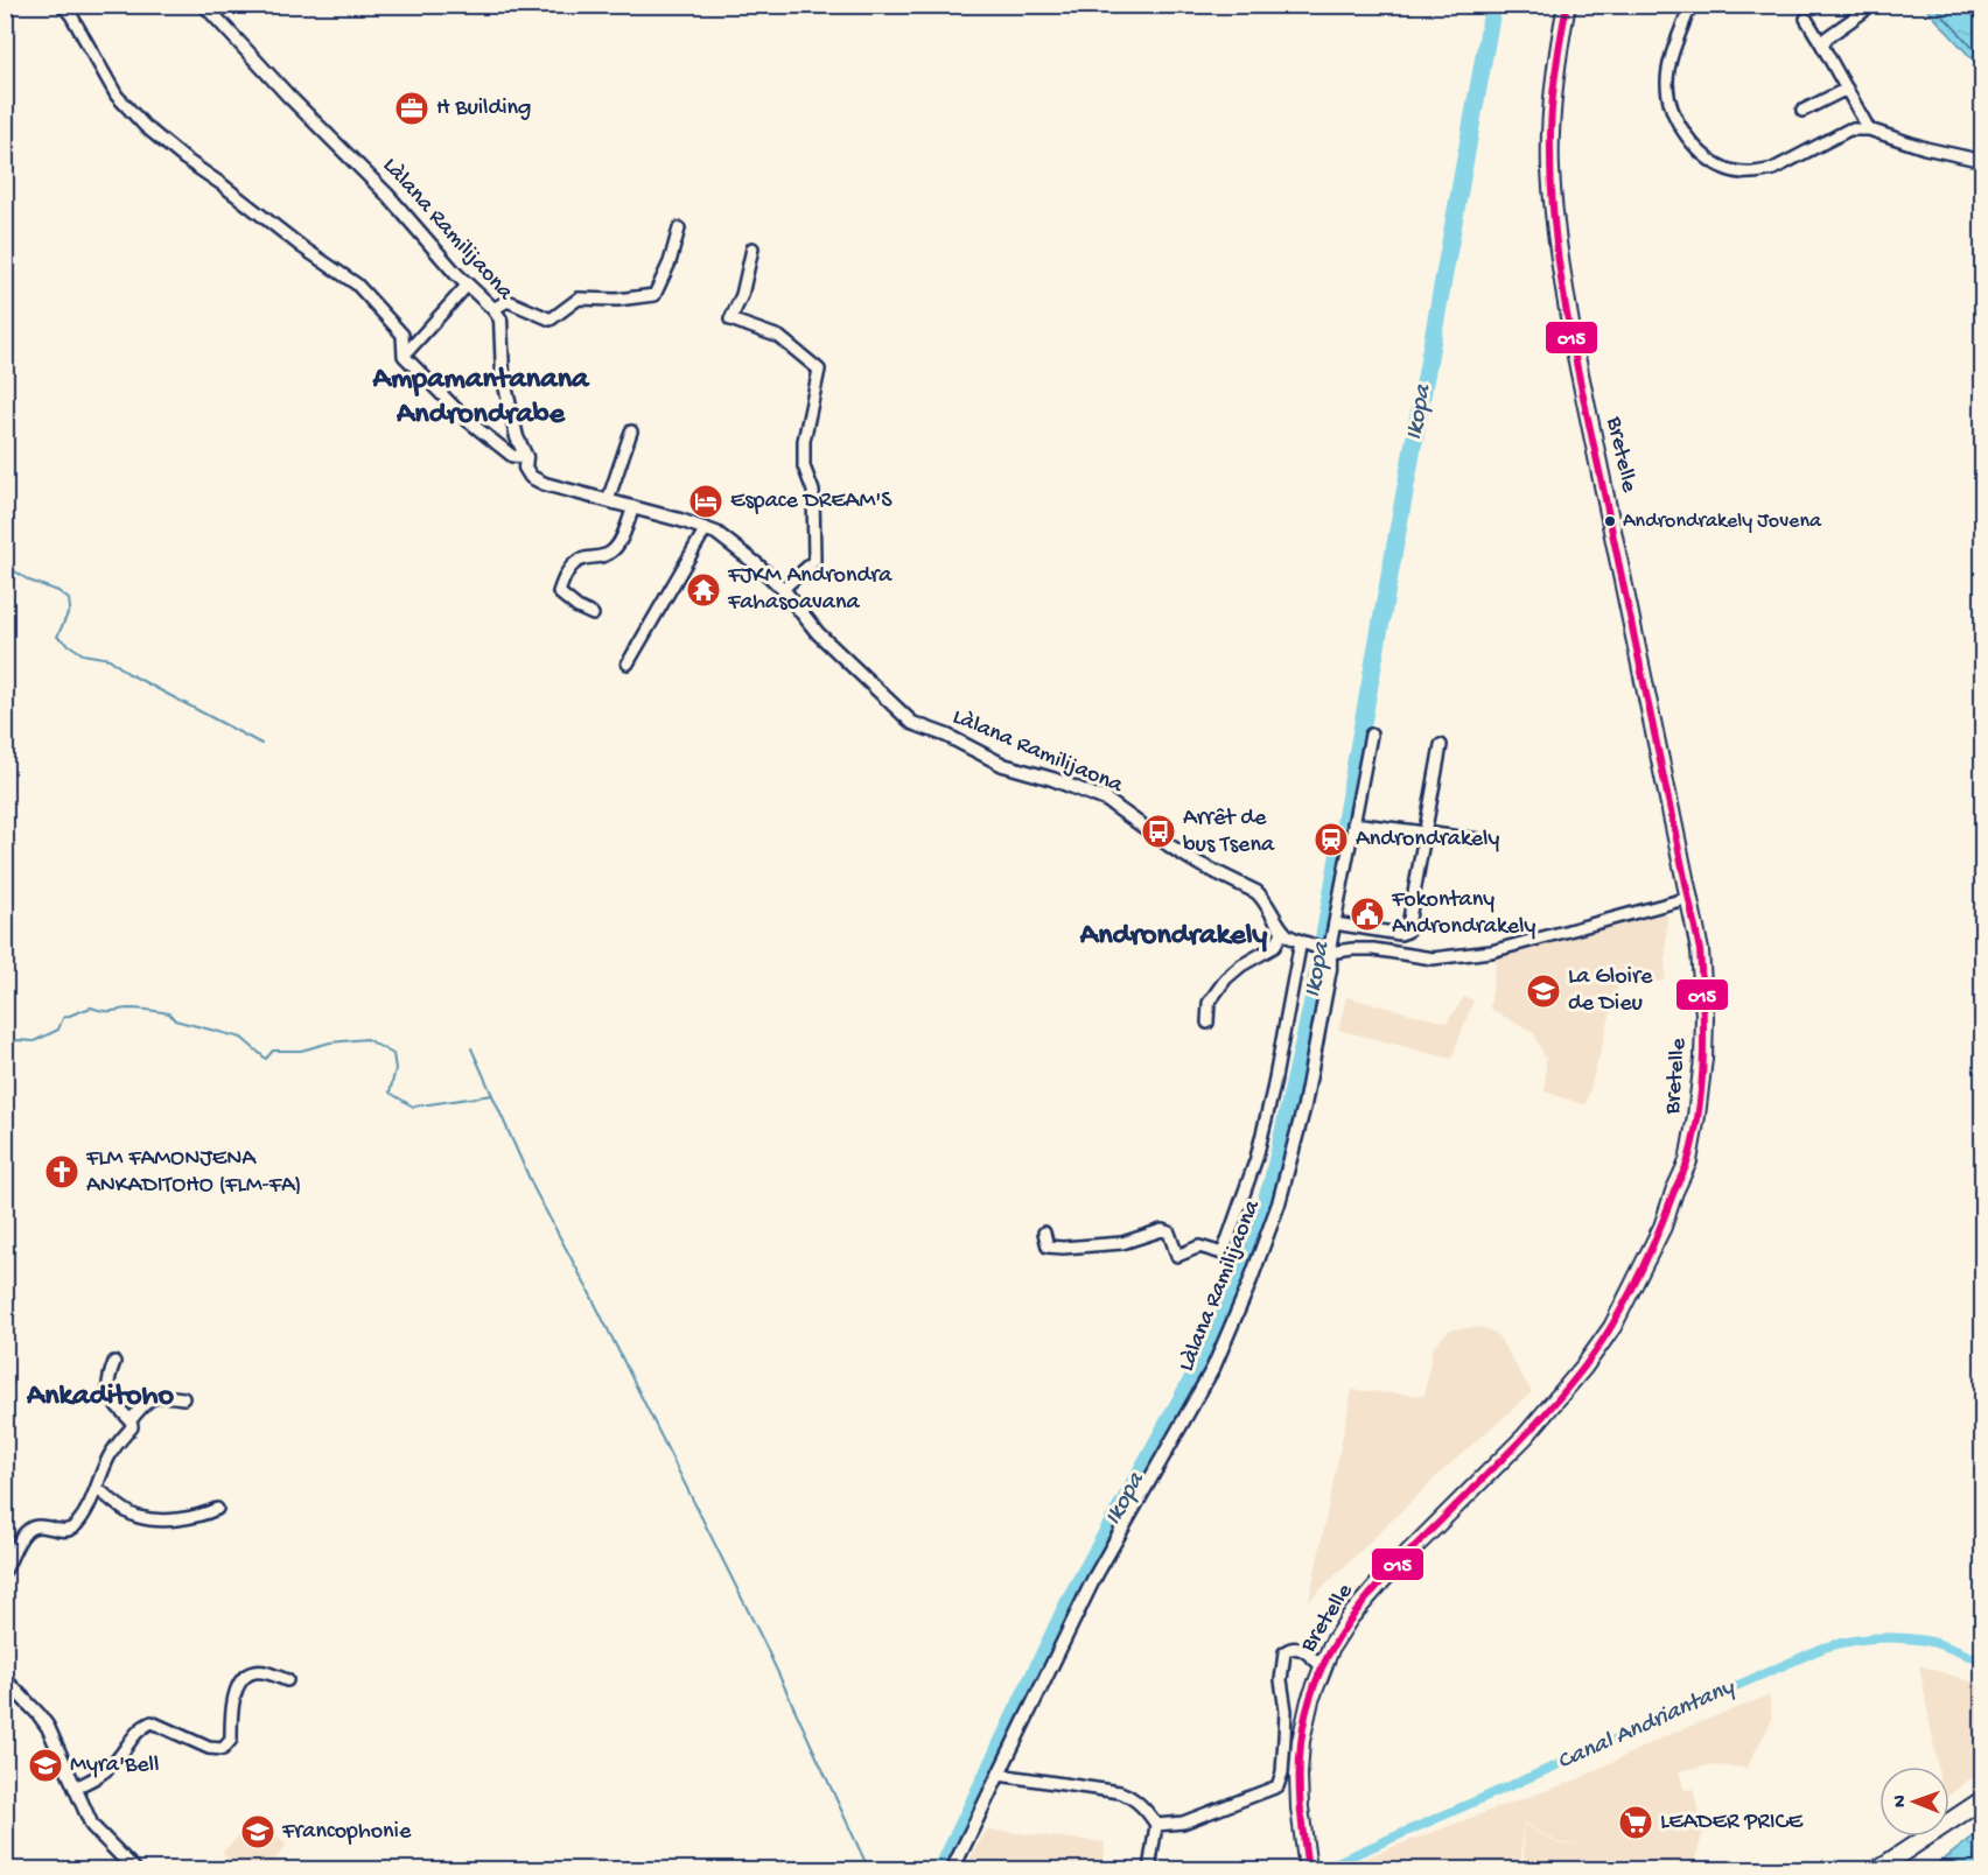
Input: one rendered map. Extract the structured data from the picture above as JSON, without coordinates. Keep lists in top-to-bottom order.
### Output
{
  "streets": {
    "main road": ["Bretelle"],
    "street": ["Làlana Ramilijaona"]
  },
  "districts": ["Ampamantanana Androndrabe", "Androndrakely", "Ankaditoho"],
  "water": ["Ikopa", "Canal Andriantany"],
  "places": {
    "office": ["H Building"],
    "hotel": ["Espace DREAM'S"],
    "other": ["Androndrakely Jovena"],
    "temple": ["FJKM Androndra Fahasoavana"],
    "bus stop": ["Arrêt de bus Tsena"],
    "station": ["Androndrakely"],
    "public building": ["Fokontany Androndrakely"],
    "school or university": ["La Gloire de Dieu", "Myra'Bell", "Francophonie"],
    "church": ["FLM FAMONJENA ANKADITOHO (FLM-FA)"],
    "supermarket": ["LEADER PRICE"]
  },
  "lines": ["transit line 015"],
  "north": "left"
}
